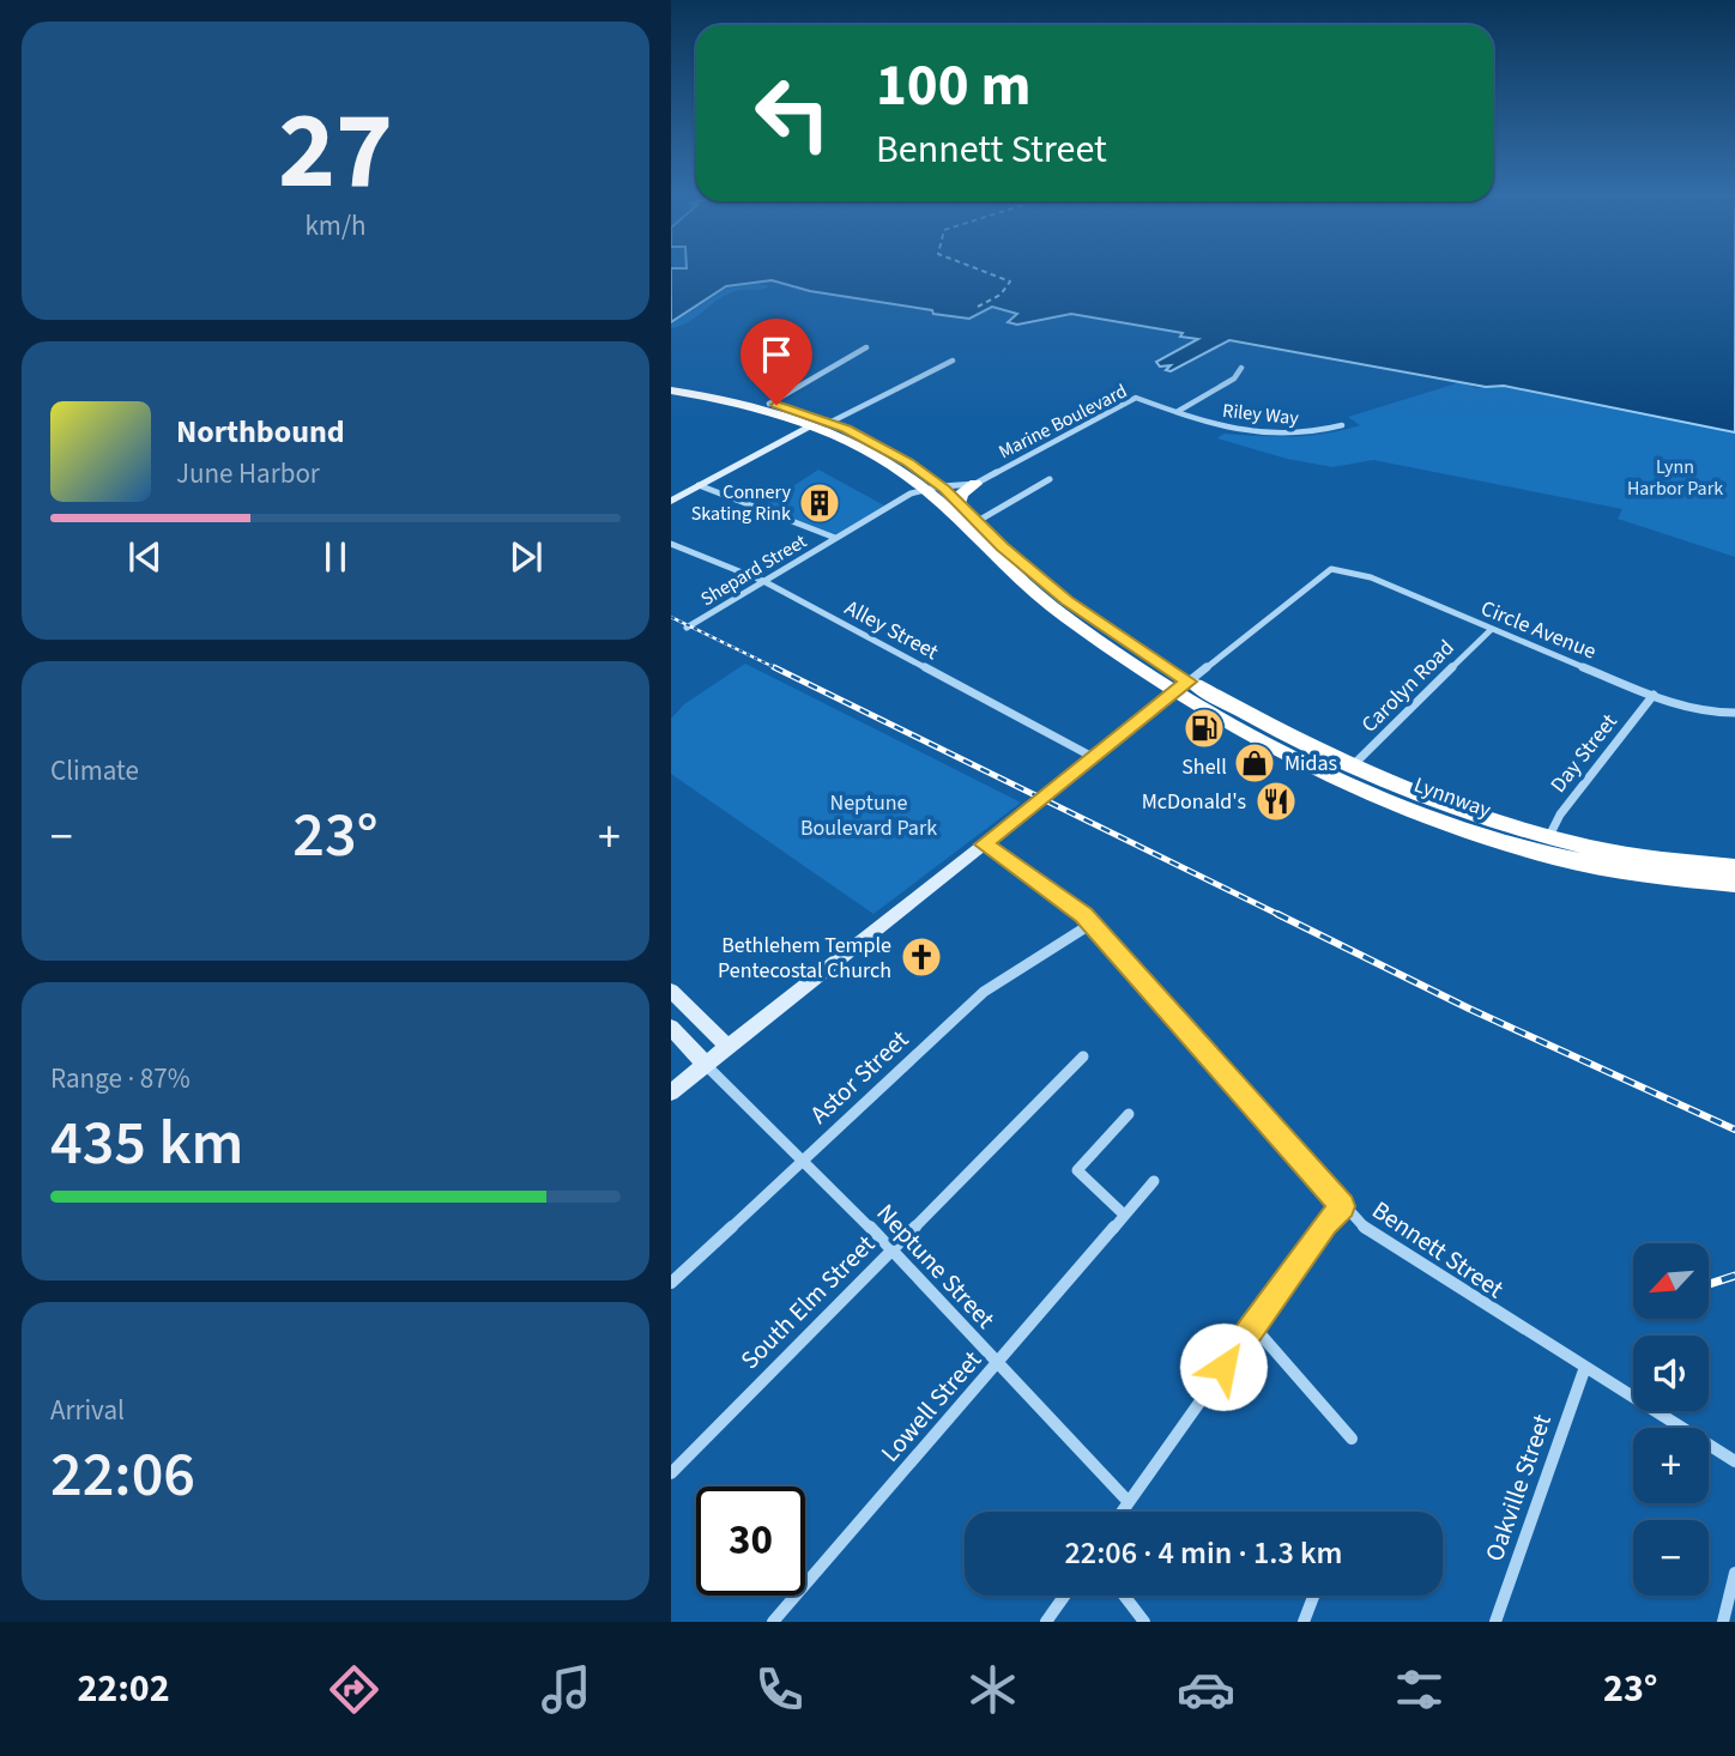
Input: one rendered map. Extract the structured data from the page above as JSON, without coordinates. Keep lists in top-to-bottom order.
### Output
{
  "streets": {
    "highway": ["Lynnway"],
    "street": [
      "Riley Way",
      "Marine Boulevard",
      "Shepard Street",
      "Alley Street",
      "Circle Avenue",
      "Carolyn Road",
      "Day Street",
      "Astor Street",
      "Bennett Street",
      "Neptune Street",
      "South Elm Street",
      "Lowell Street",
      "Oakville Street"
    ]
  },
  "crossings": [
    ["Riley Way", "Marine Boulevard"],
    ["Marine Boulevard", "Shepard Street"],
    ["Marine Boulevard", "Lynnway"],
    ["Shepard Street", "Alley Street"],
    ["Shepard Street", "Lynnway"],
    ["Circle Avenue", "Carolyn Road"],
    ["Circle Avenue", "Day Street"],
    ["Circle Avenue", "Lynnway"],
    ["Carolyn Road", "Lynnway"],
    ["Day Street", "Lynnway"],
    ["Astor Street", "Bennett Street"],
    ["Astor Street", "Neptune Street"],
    ["Bennett Street", "Oakville Street"],
    ["Neptune Street", "South Elm Street"],
    ["Neptune Street", "Lowell Street"]
  ],
  "parks": ["Lynn Harbor Park", "Neptune Boulevard Park"],
  "places": {
    "building": ["Connery Skating Rink"],
    "fuel station": ["Shell"],
    "shop": ["Midas"],
    "restaurant": ["McDonald's"],
    "church": ["Bethlehem Temple Pentecostal Church"]
  },
  "north": "bottom left",
  "page": {
    "tile": [
      ["27", "km/h"],
      "Climate",
      ["Range · 87%", "435 km"],
      ["Arrival", "22:06"]
    ],
    "turn": ["100 m", "Bennett Street"],
    "song": ["Northbound", "June Harbor"],
    "heat": ["−", "23°", "+"],
    "map_buttons": ["+", "−"],
    "limit": "30",
    "trip": "22:06 · 4 min · 1.3 km",
    "tabs": ["22:02", "23°"]
  }
}
